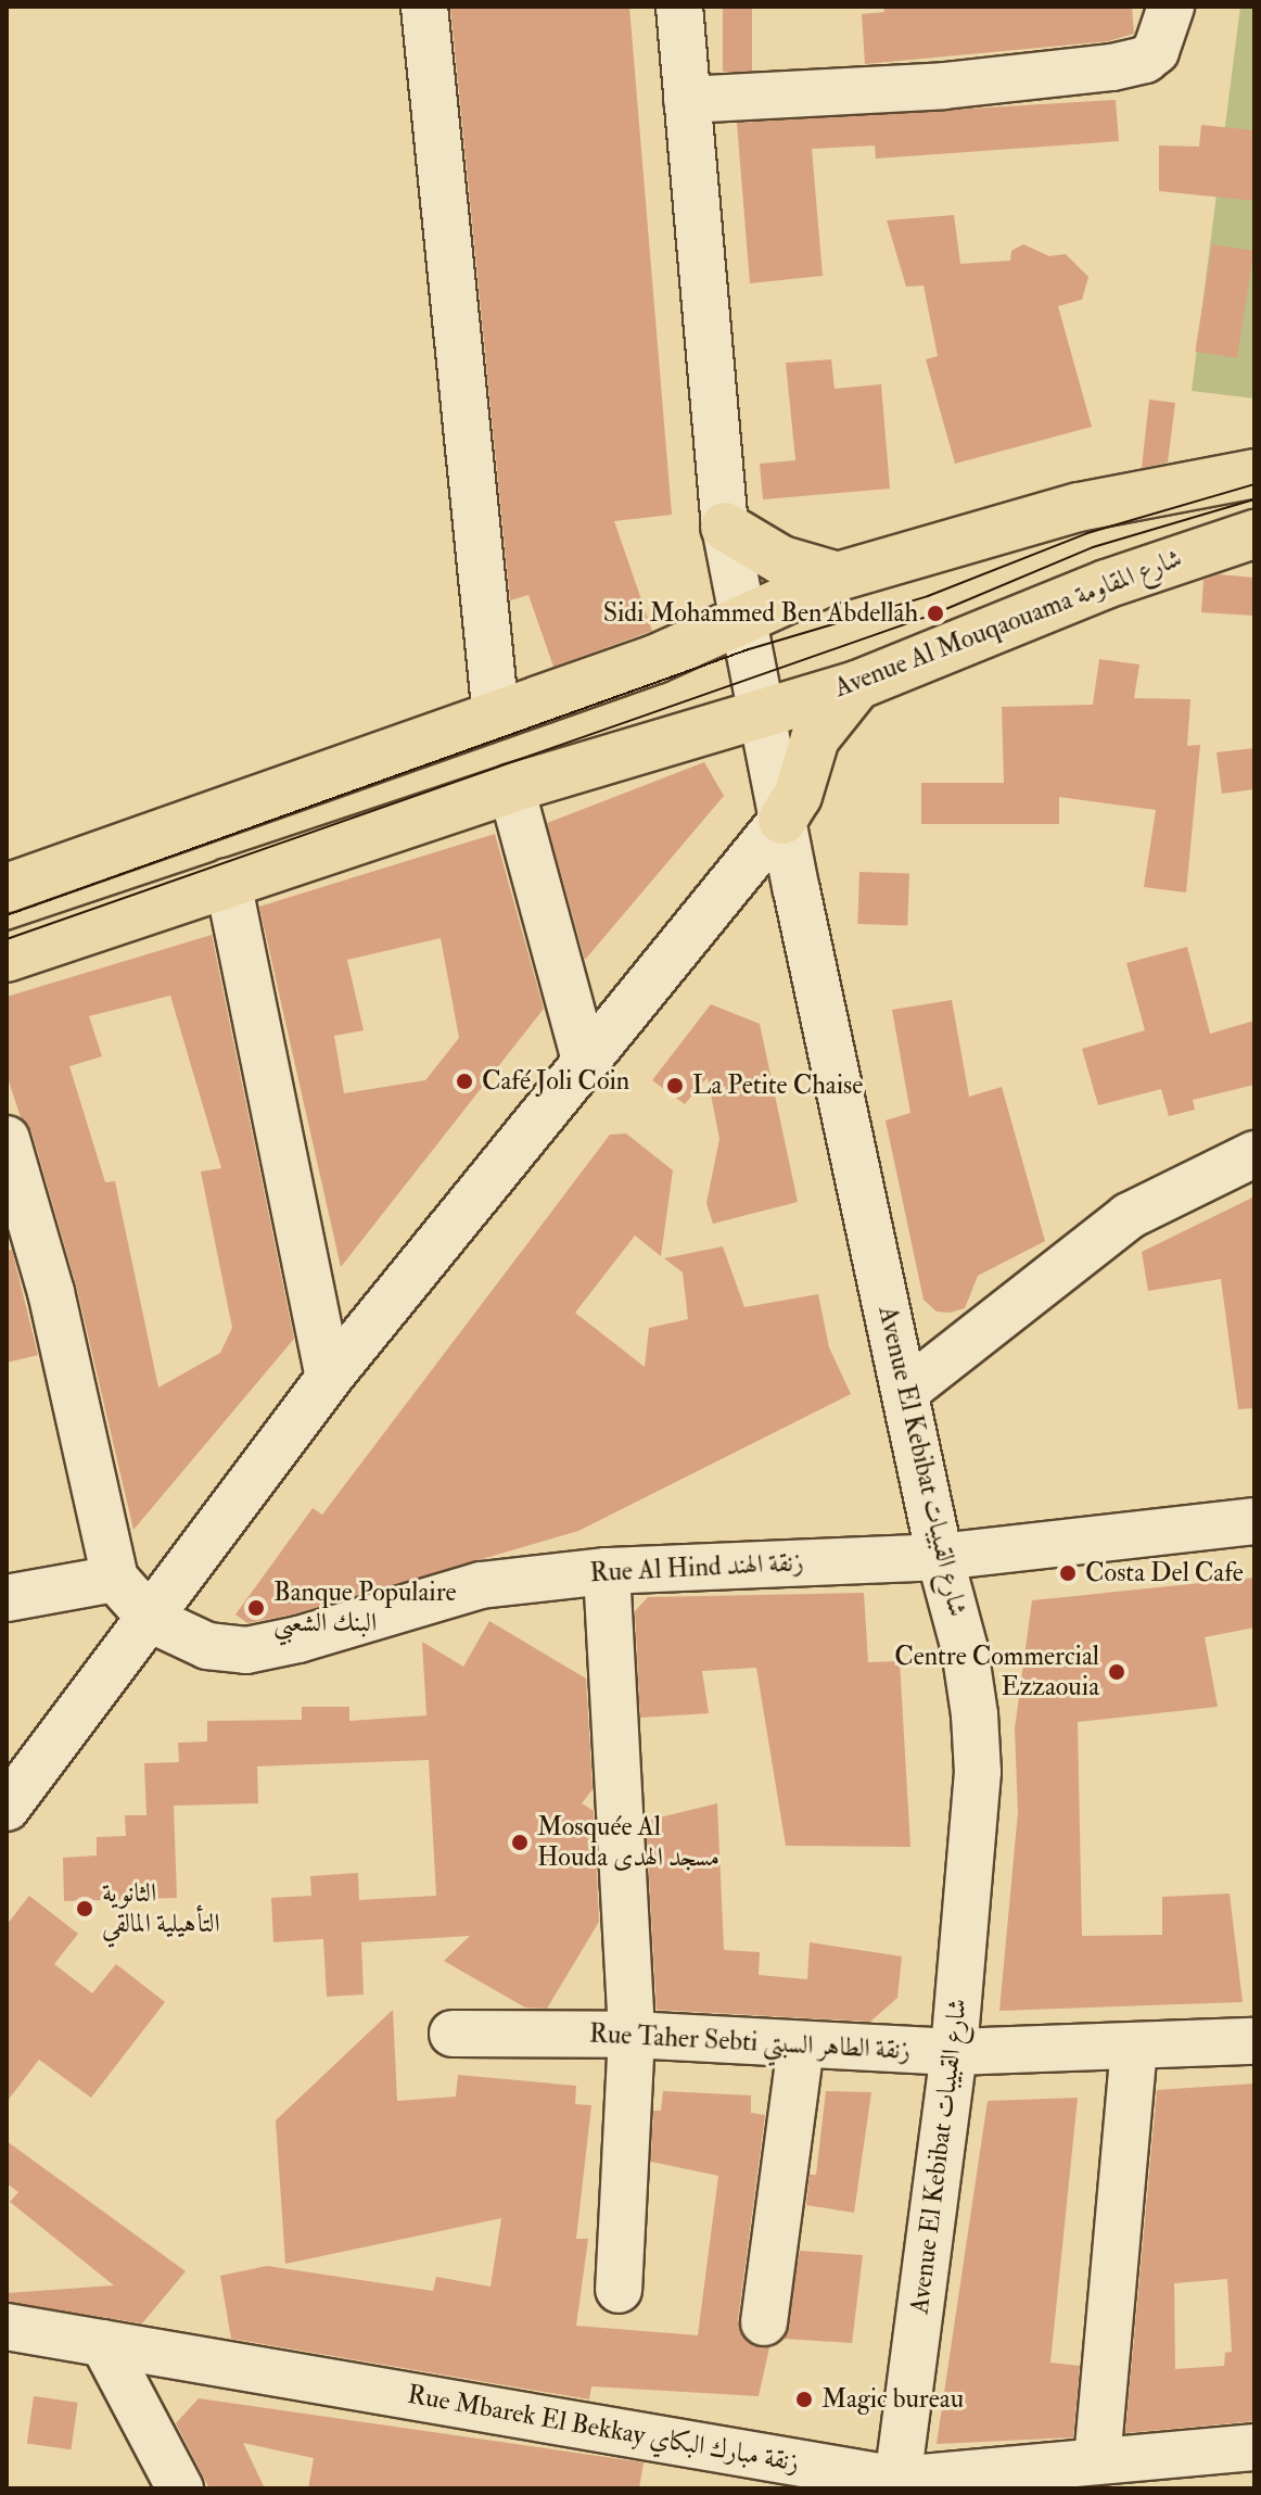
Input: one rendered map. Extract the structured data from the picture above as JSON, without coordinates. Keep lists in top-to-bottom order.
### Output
{
  "streets": {
    "main road": ["Avenue Al Mouqaouama شارع المقاومة"],
    "street": [
      "Avenue El Kebibat شارع القبيبات",
      "Rue Al Hind زنقة الهند",
      "Rue Taher Sebti زنقة الطاهر السبتي",
      "Rue Mbarek El Bekkay زنقة مبارك البكاي"
    ]
  },
  "crossings": [
    ["Avenue Al Mouqaouama شارع المقاومة", "Avenue El Kebibat شارع القبيبات"],
    ["Avenue El Kebibat شارع القبيبات", "Rue Al Hind زنقة الهند"],
    ["Avenue El Kebibat شارع القبيبات", "Rue Taher Sebti زنقة الطاهر السبتي"],
    ["Avenue El Kebibat شارع القبيبات", "Rue Mbarek El Bekkay زنقة مبارك البكاي"]
  ],
  "places": [
    "Sidi Mohammed Ben Abdellah",
    "Café Joli Coin",
    "La Petite Chaise",
    "Costa Del Cafe",
    "Banque Populaire البنك الشعبي",
    "Centre Commercial Ezzaouia",
    "Mosquée Al Houda مسجد الهدى",
    "الثانوية التأهيلية المالقي",
    "Magic bureau"
  ]
}
